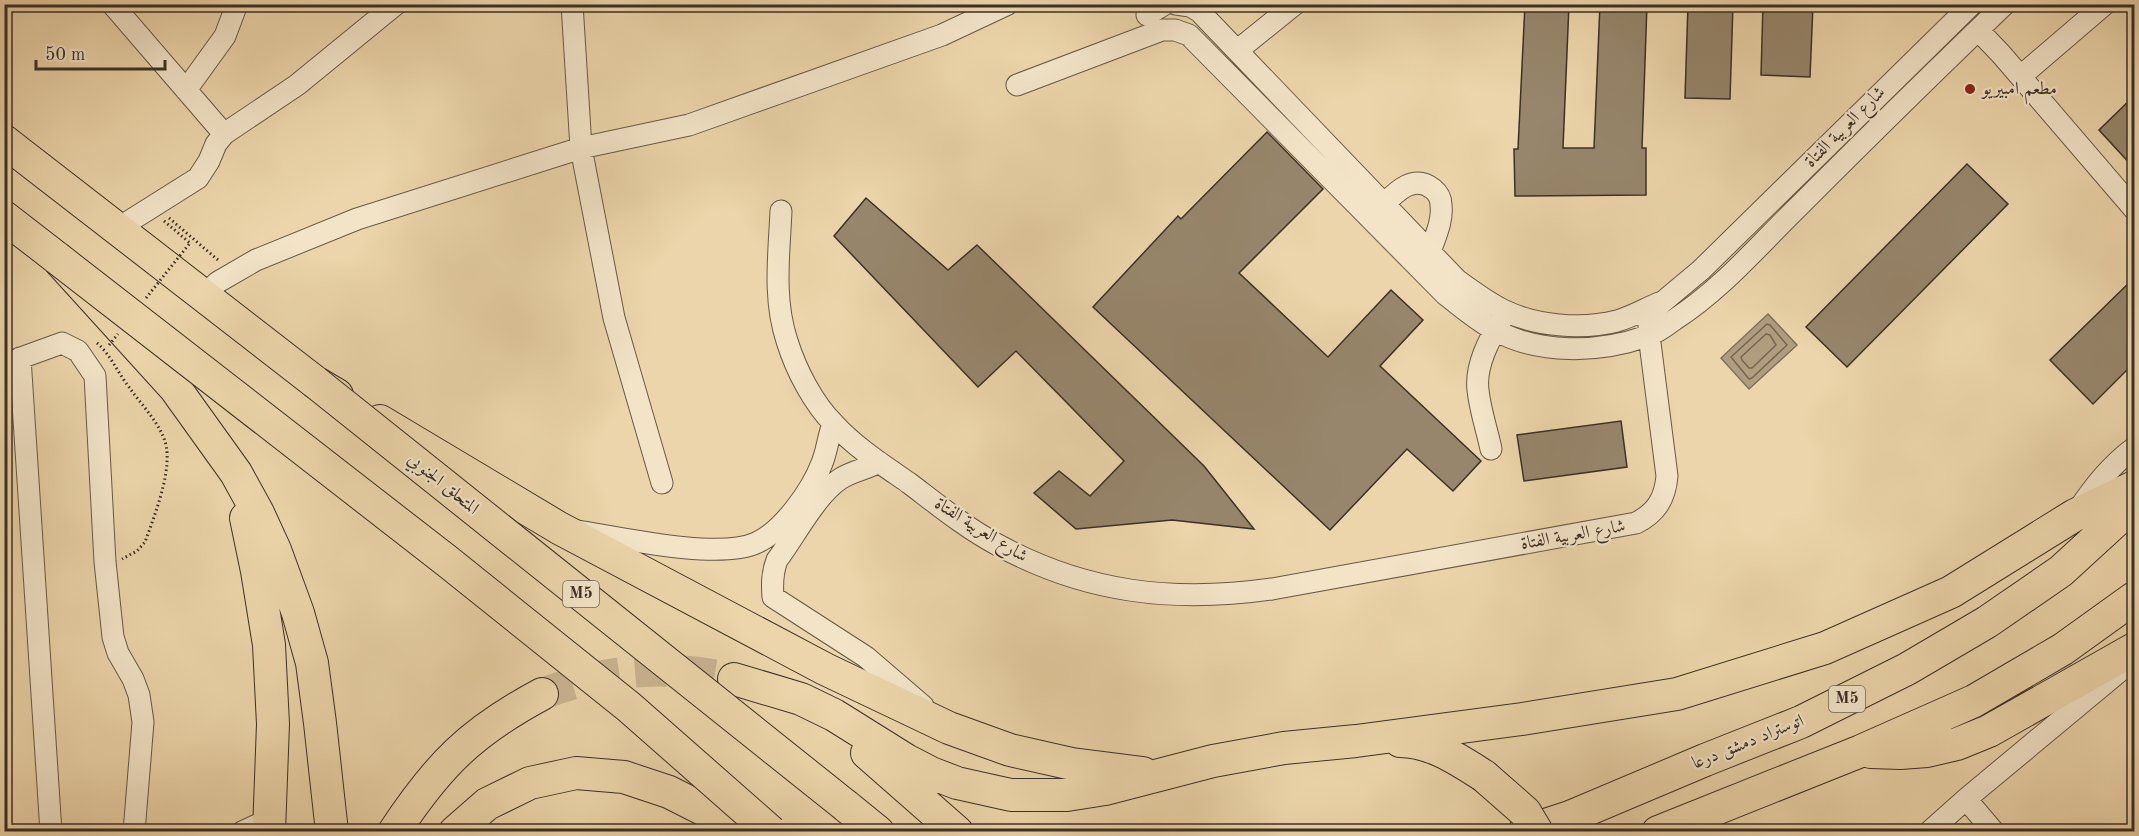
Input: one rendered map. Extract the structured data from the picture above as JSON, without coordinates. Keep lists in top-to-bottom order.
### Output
{
  "streets": {
    "highway": ["المتحلق الجنوبي", "M5", "اتوستراد دمشق درعا"],
    "street": ["شارع العربية الفتاة"]
  },
  "places": ["مطعم امبيريو"],
  "scale_bar": "50 m"
}
